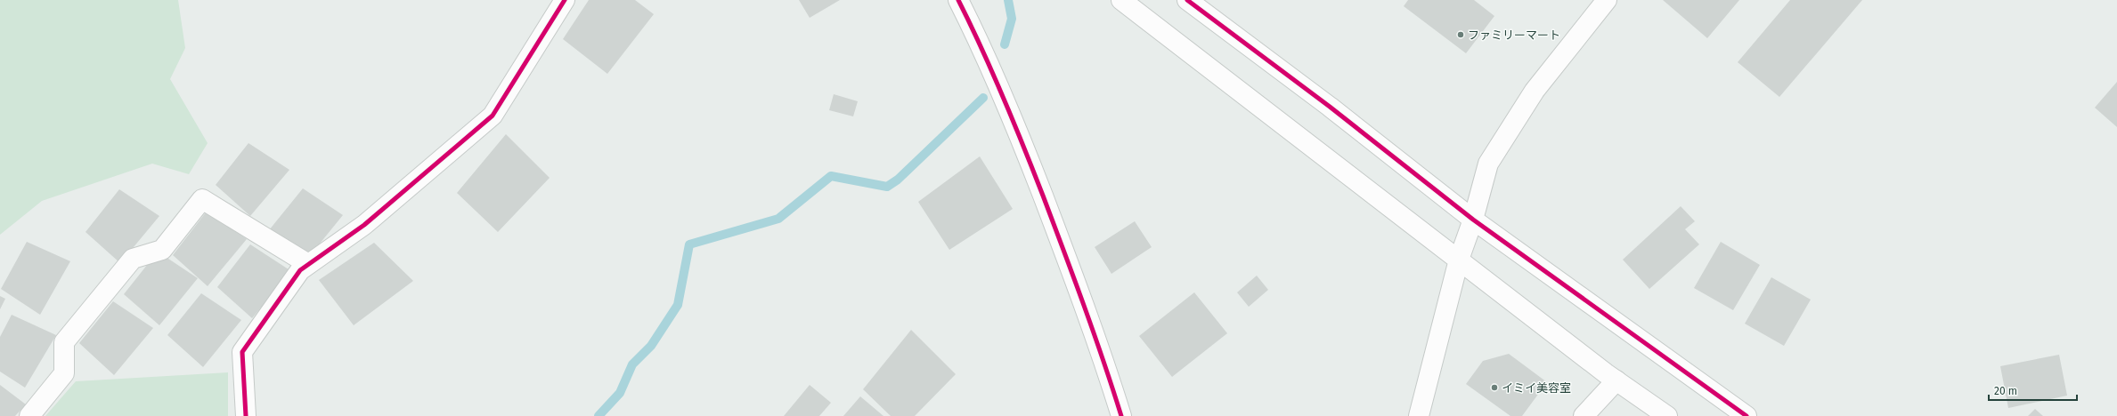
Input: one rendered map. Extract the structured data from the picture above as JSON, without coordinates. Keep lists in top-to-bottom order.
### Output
{
  "places": ["ファミリーマート", "イミイ美容室"],
  "scale_bar": "20 m"
}
